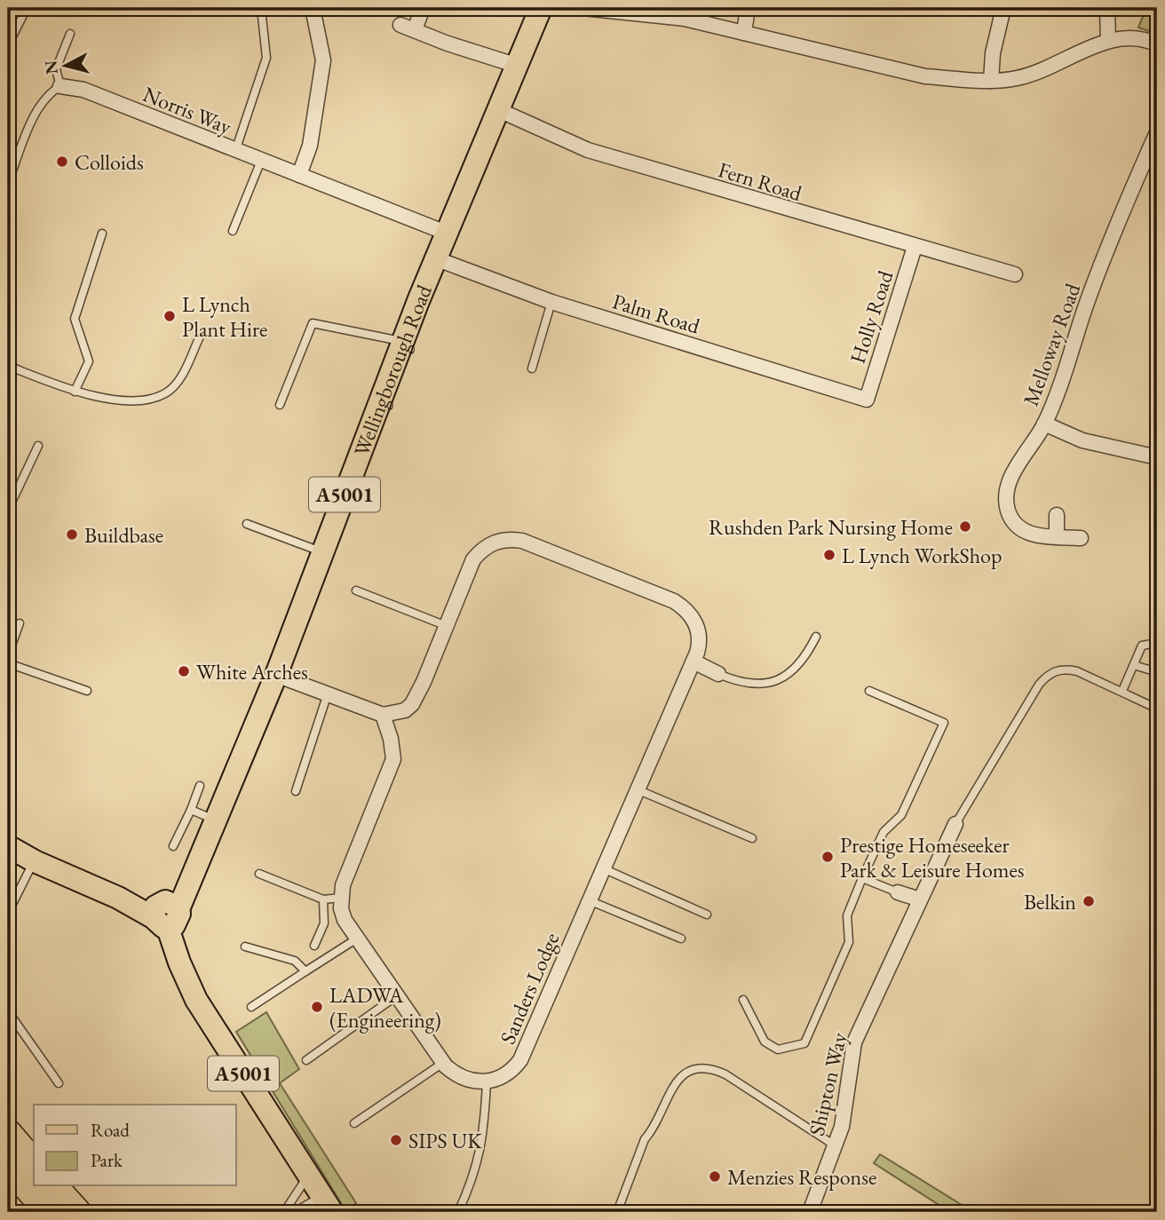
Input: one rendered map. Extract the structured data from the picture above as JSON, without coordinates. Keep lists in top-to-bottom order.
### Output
{
  "streets": {
    "main road": ["Wellingborough Road", "A5001"],
    "street": [
      "Norris Way",
      "Fern Road",
      "Palm Road",
      "Holly Road",
      "Melloway Road",
      "Sanders Lodge",
      "Shipton Way"
    ]
  },
  "crossings": [
    ["Norris Way", "Wellingborough Road"],
    ["Fern Road", "Holly Road"],
    ["Fern Road", "Wellingborough Road"],
    ["Palm Road", "Holly Road"],
    ["Palm Road", "Wellingborough Road"],
    ["Wellingborough Road", "A5001"]
  ],
  "places": [
    "Colloids",
    "L Lynch Plant Hire",
    "Rushden Park Nursing Home",
    "Buildbase",
    "L Lynch WorkShop",
    "White Arches",
    "Prestige Homeseeker Park & Leisure Homes",
    "Belkin",
    "LADWA (Engineering)",
    "SIPS UK",
    "Menzies Response"
  ],
  "legend": ["Road", "Park"],
  "north": "left"
}
